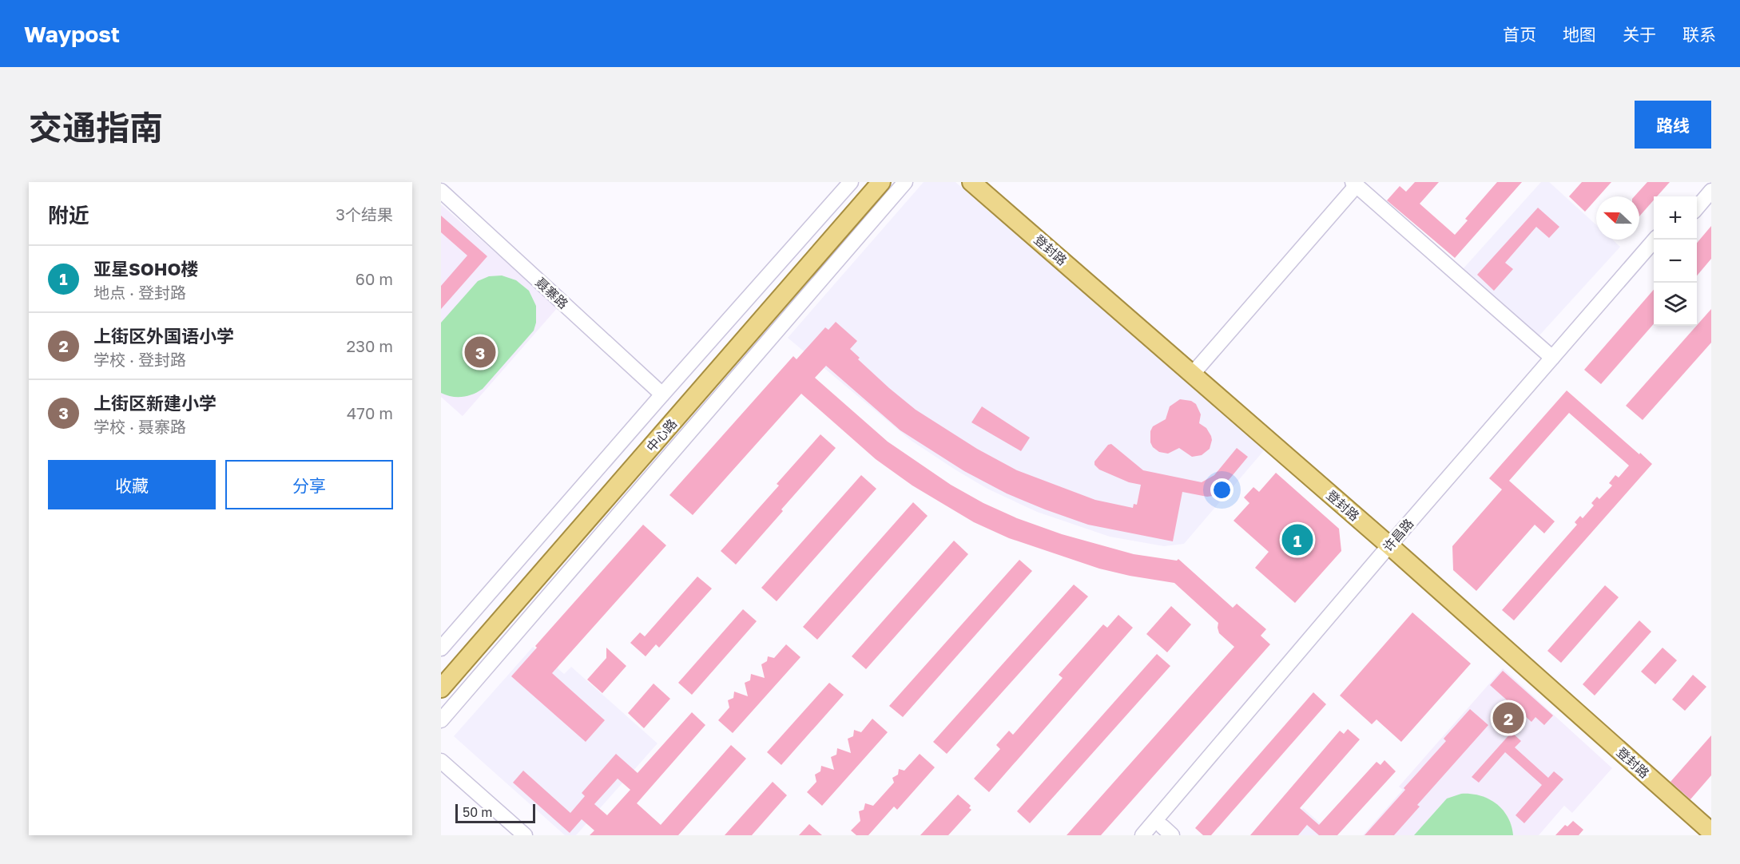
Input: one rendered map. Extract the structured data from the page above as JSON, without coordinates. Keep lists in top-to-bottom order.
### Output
{
  "streets": {
    "main road": ["登封路", "中心路"],
    "street": ["聂寨路", "许昌路"]
  },
  "crossings": [
    ["登封路", "许昌路"]
  ],
  "scale_bar": "50 m",
  "north": "left",
  "page": {
    "header": "Waypost",
    "nav": [
      "首页",
      "地图",
      "关于",
      "联系"
    ],
    "title": "交通指南",
    "buttons": [
      "路线",
      ["收藏", "分享"]
    ],
    "heading": ["附近", "3个结果"],
    "map_buttons": ["+", "−"],
    "list": [
      {
        "mark": "1",
        "name": "亚星SOHO楼",
        "note": "地点 · 登封路",
        "value": "60 m"
      },
      {
        "mark": "2",
        "name": "上街区外国语小学",
        "note": "学校 · 登封路",
        "value": "230 m"
      },
      {
        "mark": "3",
        "name": "上街区新建小学",
        "note": "学校 · 聂寨路",
        "value": "470 m"
      }
    ],
    "pins": ["3", "1", "2"],
    "scale": "50 m"
  }
}
